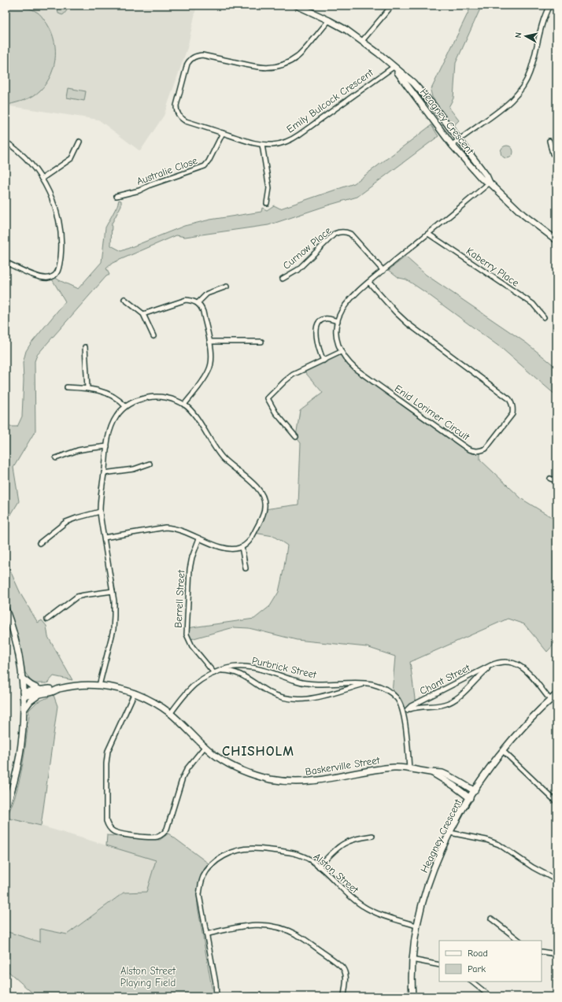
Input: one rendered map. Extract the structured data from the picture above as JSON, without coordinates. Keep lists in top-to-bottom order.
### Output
{
  "streets": {
    "street": [
      "Emily Bulcock Crescent",
      "Heagney Crescent",
      "Australie Close",
      "Curnow Place",
      "Kaberry Place",
      "Enid Lorimer Circuit",
      "Berrell Street",
      "Purbrick Street",
      "Chant Street",
      "Baskerville Street",
      "Alston Street"
    ]
  },
  "crossings": [
    ["Emily Bulcock Crescent", "Heagney Crescent"],
    ["Emily Bulcock Crescent", "Australie Close"],
    ["Heagney Crescent", "Enid Lorimer Circuit"],
    ["Heagney Crescent", "Chant Street"],
    ["Heagney Crescent", "Baskerville Street"],
    ["Heagney Crescent", "Alston Street"],
    ["Curnow Place", "Enid Lorimer Circuit"],
    ["Kaberry Place", "Enid Lorimer Circuit"],
    ["Berrell Street", "Purbrick Street"],
    ["Purbrick Street", "Chant Street"],
    ["Purbrick Street", "Baskerville Street"]
  ],
  "districts": ["CHISHOLM"],
  "parks": ["Alston Street Playing Field"],
  "legend": ["Road", "Park"],
  "north": "left"
}
